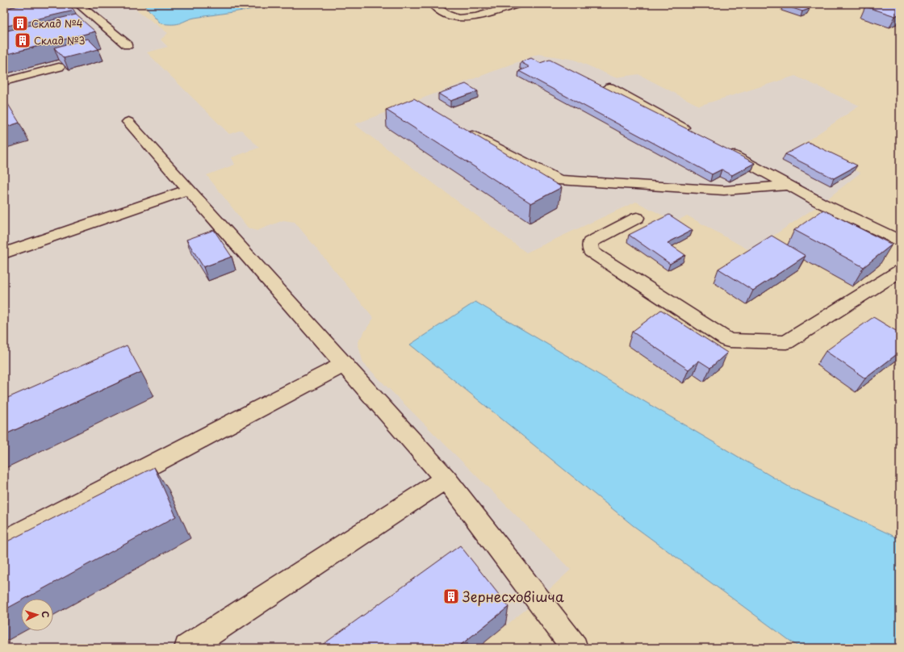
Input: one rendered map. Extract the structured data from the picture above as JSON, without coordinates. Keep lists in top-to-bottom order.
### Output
{
  "places": {
    "building": ["Склад №4", "Склад №3", "Зернесховішча"]
  },
  "north": "right"
}
